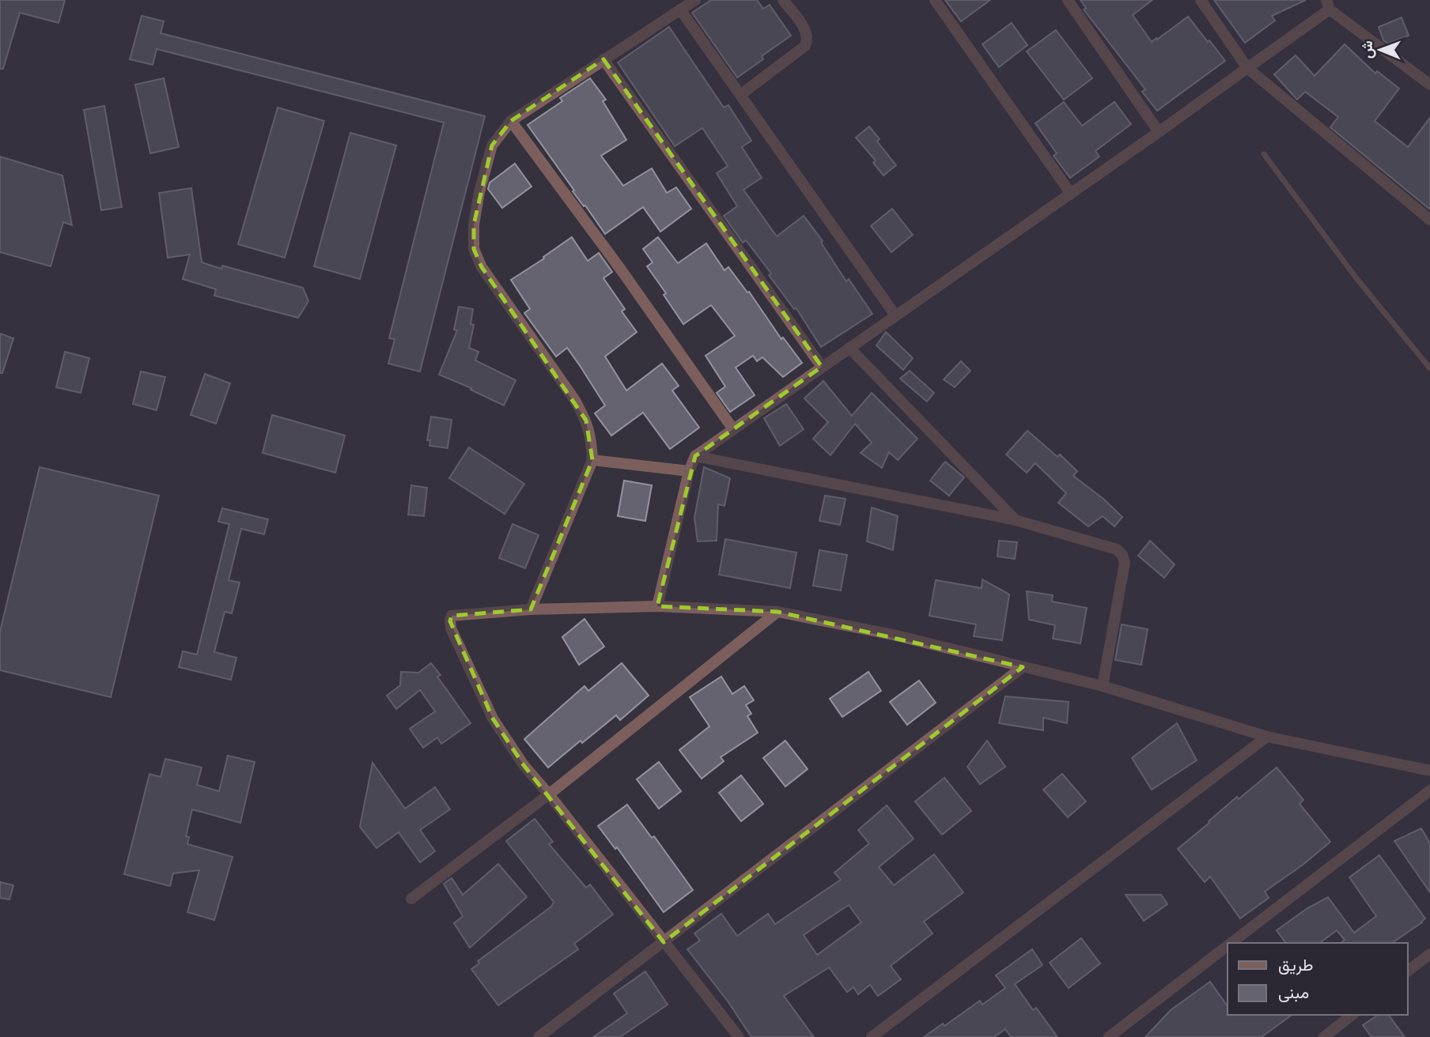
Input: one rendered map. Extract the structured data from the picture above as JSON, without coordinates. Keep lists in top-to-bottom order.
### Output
{
  "legend": ["طريق", "مبنى"],
  "north": "left"
}
